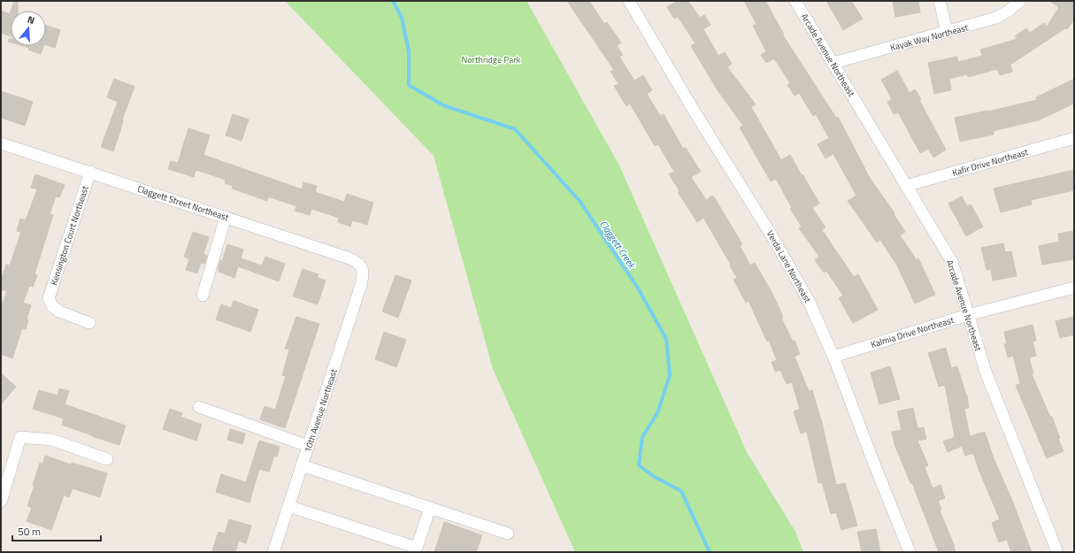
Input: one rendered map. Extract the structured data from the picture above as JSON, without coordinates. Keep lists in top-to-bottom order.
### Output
{
  "streets": {
    "street": [
      "Kayak Way Northeast",
      "Arcade Avenue Northeast",
      "Kafir Drive Northeast",
      "Claggett Street Northeast",
      "Kensington Court Northeast",
      "Verda Lane Northeast",
      "Kalmia Drive Northeast",
      "10th Avenue Northeast"
    ]
  },
  "crossings": [
    ["Kayak Way Northeast", "Arcade Avenue Northeast"],
    ["Arcade Avenue Northeast", "Kafir Drive Northeast"],
    ["Arcade Avenue Northeast", "Kalmia Drive Northeast"],
    ["Claggett Street Northeast", "Kensington Court Northeast"],
    ["Claggett Street Northeast", "10th Avenue Northeast"],
    ["Verda Lane Northeast", "Kalmia Drive Northeast"]
  ],
  "water": ["Claggett Creek"],
  "parks": ["Northridge Park"],
  "scale_bar": "50 m",
  "north": "top"
}
